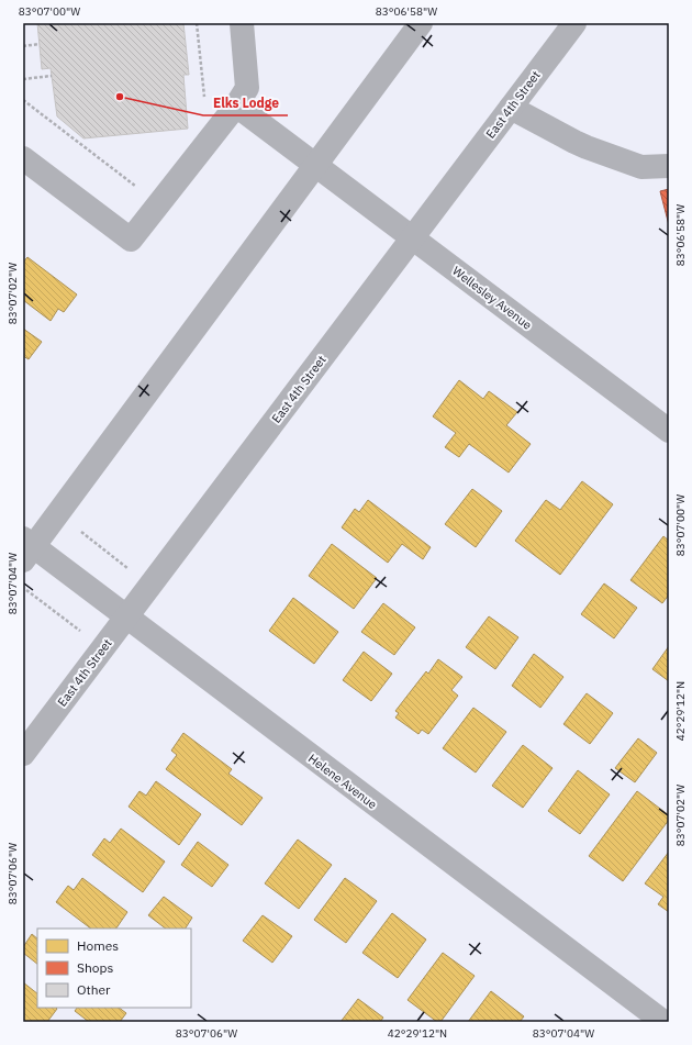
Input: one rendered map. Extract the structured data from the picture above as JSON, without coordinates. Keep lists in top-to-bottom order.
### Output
{
  "streets": {
    "street": ["East 4th Street", "Wellesley Avenue", "Helene Avenue"]
  },
  "crossings": [
    ["East 4th Street", "Wellesley Avenue"],
    ["East 4th Street", "Helene Avenue"]
  ],
  "places": ["Elks Lodge"],
  "legend": ["Homes", "Shops", "Other"],
  "coordinates": [
    "83°07'00\"W",
    "83°06'58\"W",
    "83°07'02\"W",
    "83°07'04\"W",
    "42°29'12\"N",
    "83°07'06\"W"
  ]
}
